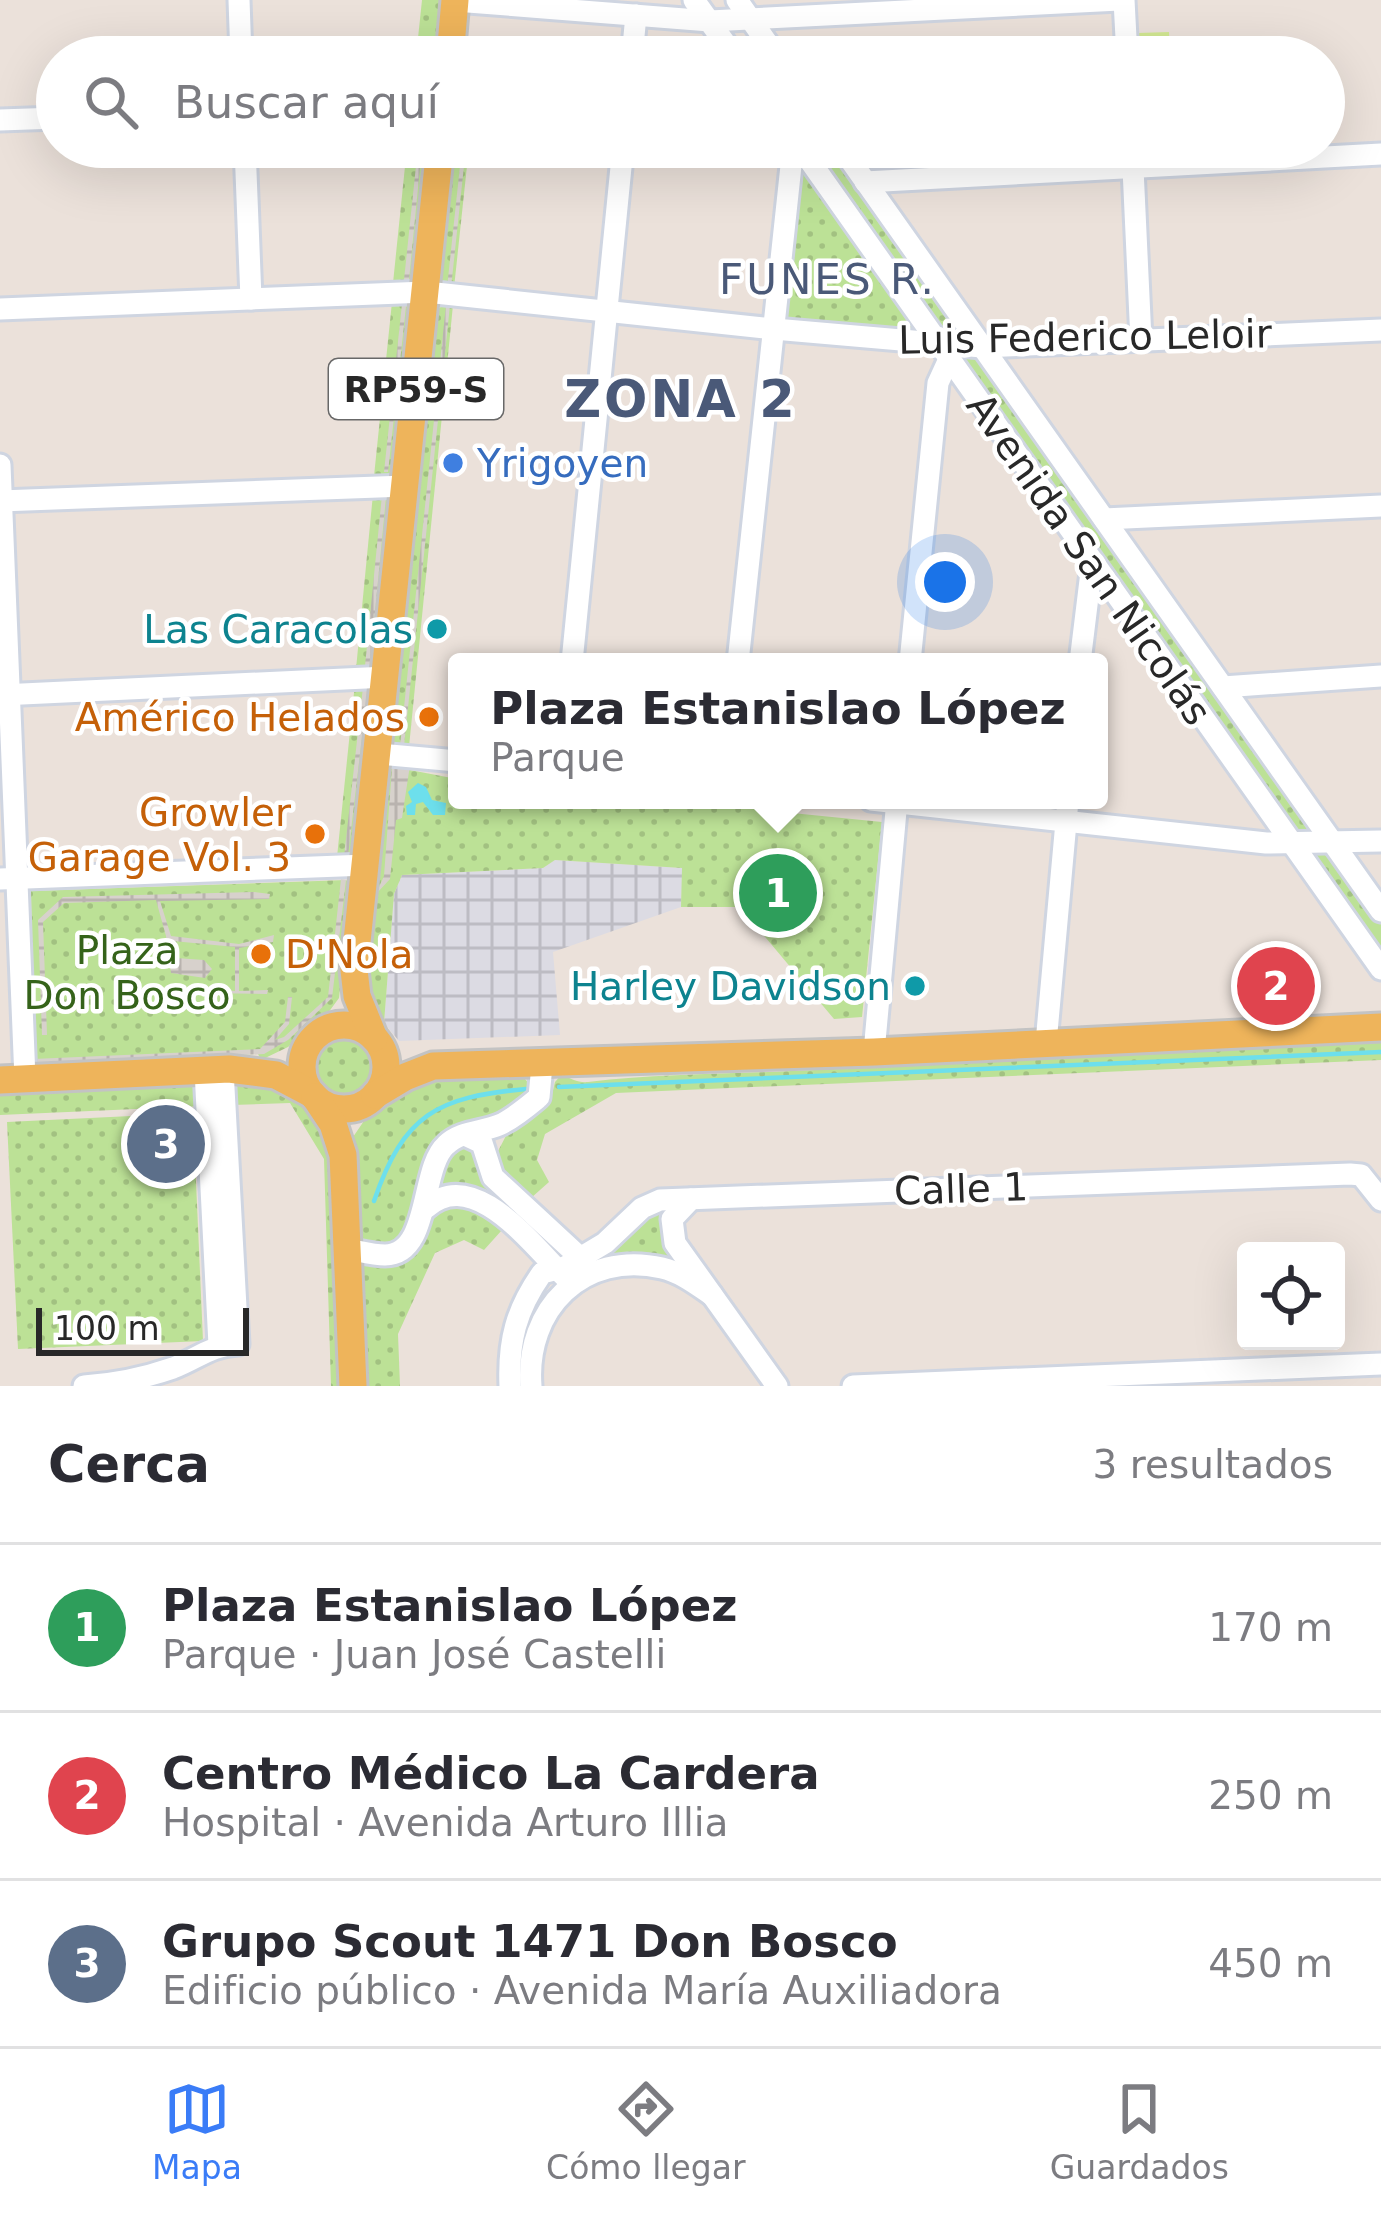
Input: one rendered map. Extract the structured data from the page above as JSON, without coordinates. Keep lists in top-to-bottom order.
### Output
{
  "streets": {
    "main road": ["RP59-S"],
    "street": ["Luis Federico Leloir", "Avenida San Nicolás", "Calle 1"]
  },
  "crossings": [
    ["Luis Federico Leloir", "RP59-S"],
    ["Luis Federico Leloir", "Avenida San Nicolás"]
  ],
  "districts": ["FUNES R.", "ZONA 2"],
  "parks": ["Plaza Don Bosco"],
  "places": [
    "Yrigoyen",
    "Las Caracolas",
    "Américo Helados",
    "Growler Garage Vol. 3",
    "D'Nola",
    "Harley Davidson"
  ],
  "scale_bar": "100 m",
  "page": {
    "search": "Buscar aquí",
    "popup": ["Plaza Estanislao López", "Parque"],
    "pins": ["1", "2", "3"],
    "scale": "100 m",
    "heading": ["Cerca", "3 resultados"],
    "list": [
      {
        "mark": "1",
        "name": "Plaza Estanislao López",
        "note": "Parque · Juan José Castelli",
        "value": "170 m"
      },
      {
        "mark": "2",
        "name": "Centro Médico La Cardera",
        "note": "Hospital · Avenida Arturo Illia",
        "value": "250 m"
      },
      {
        "mark": "3",
        "name": "Grupo Scout 1471 Don Bosco",
        "note": "Edificio público · Avenida María Auxiliadora",
        "value": "450 m"
      }
    ],
    "nav": ["Mapa", "Cómo llegar", "Guardados"]
  }
}
